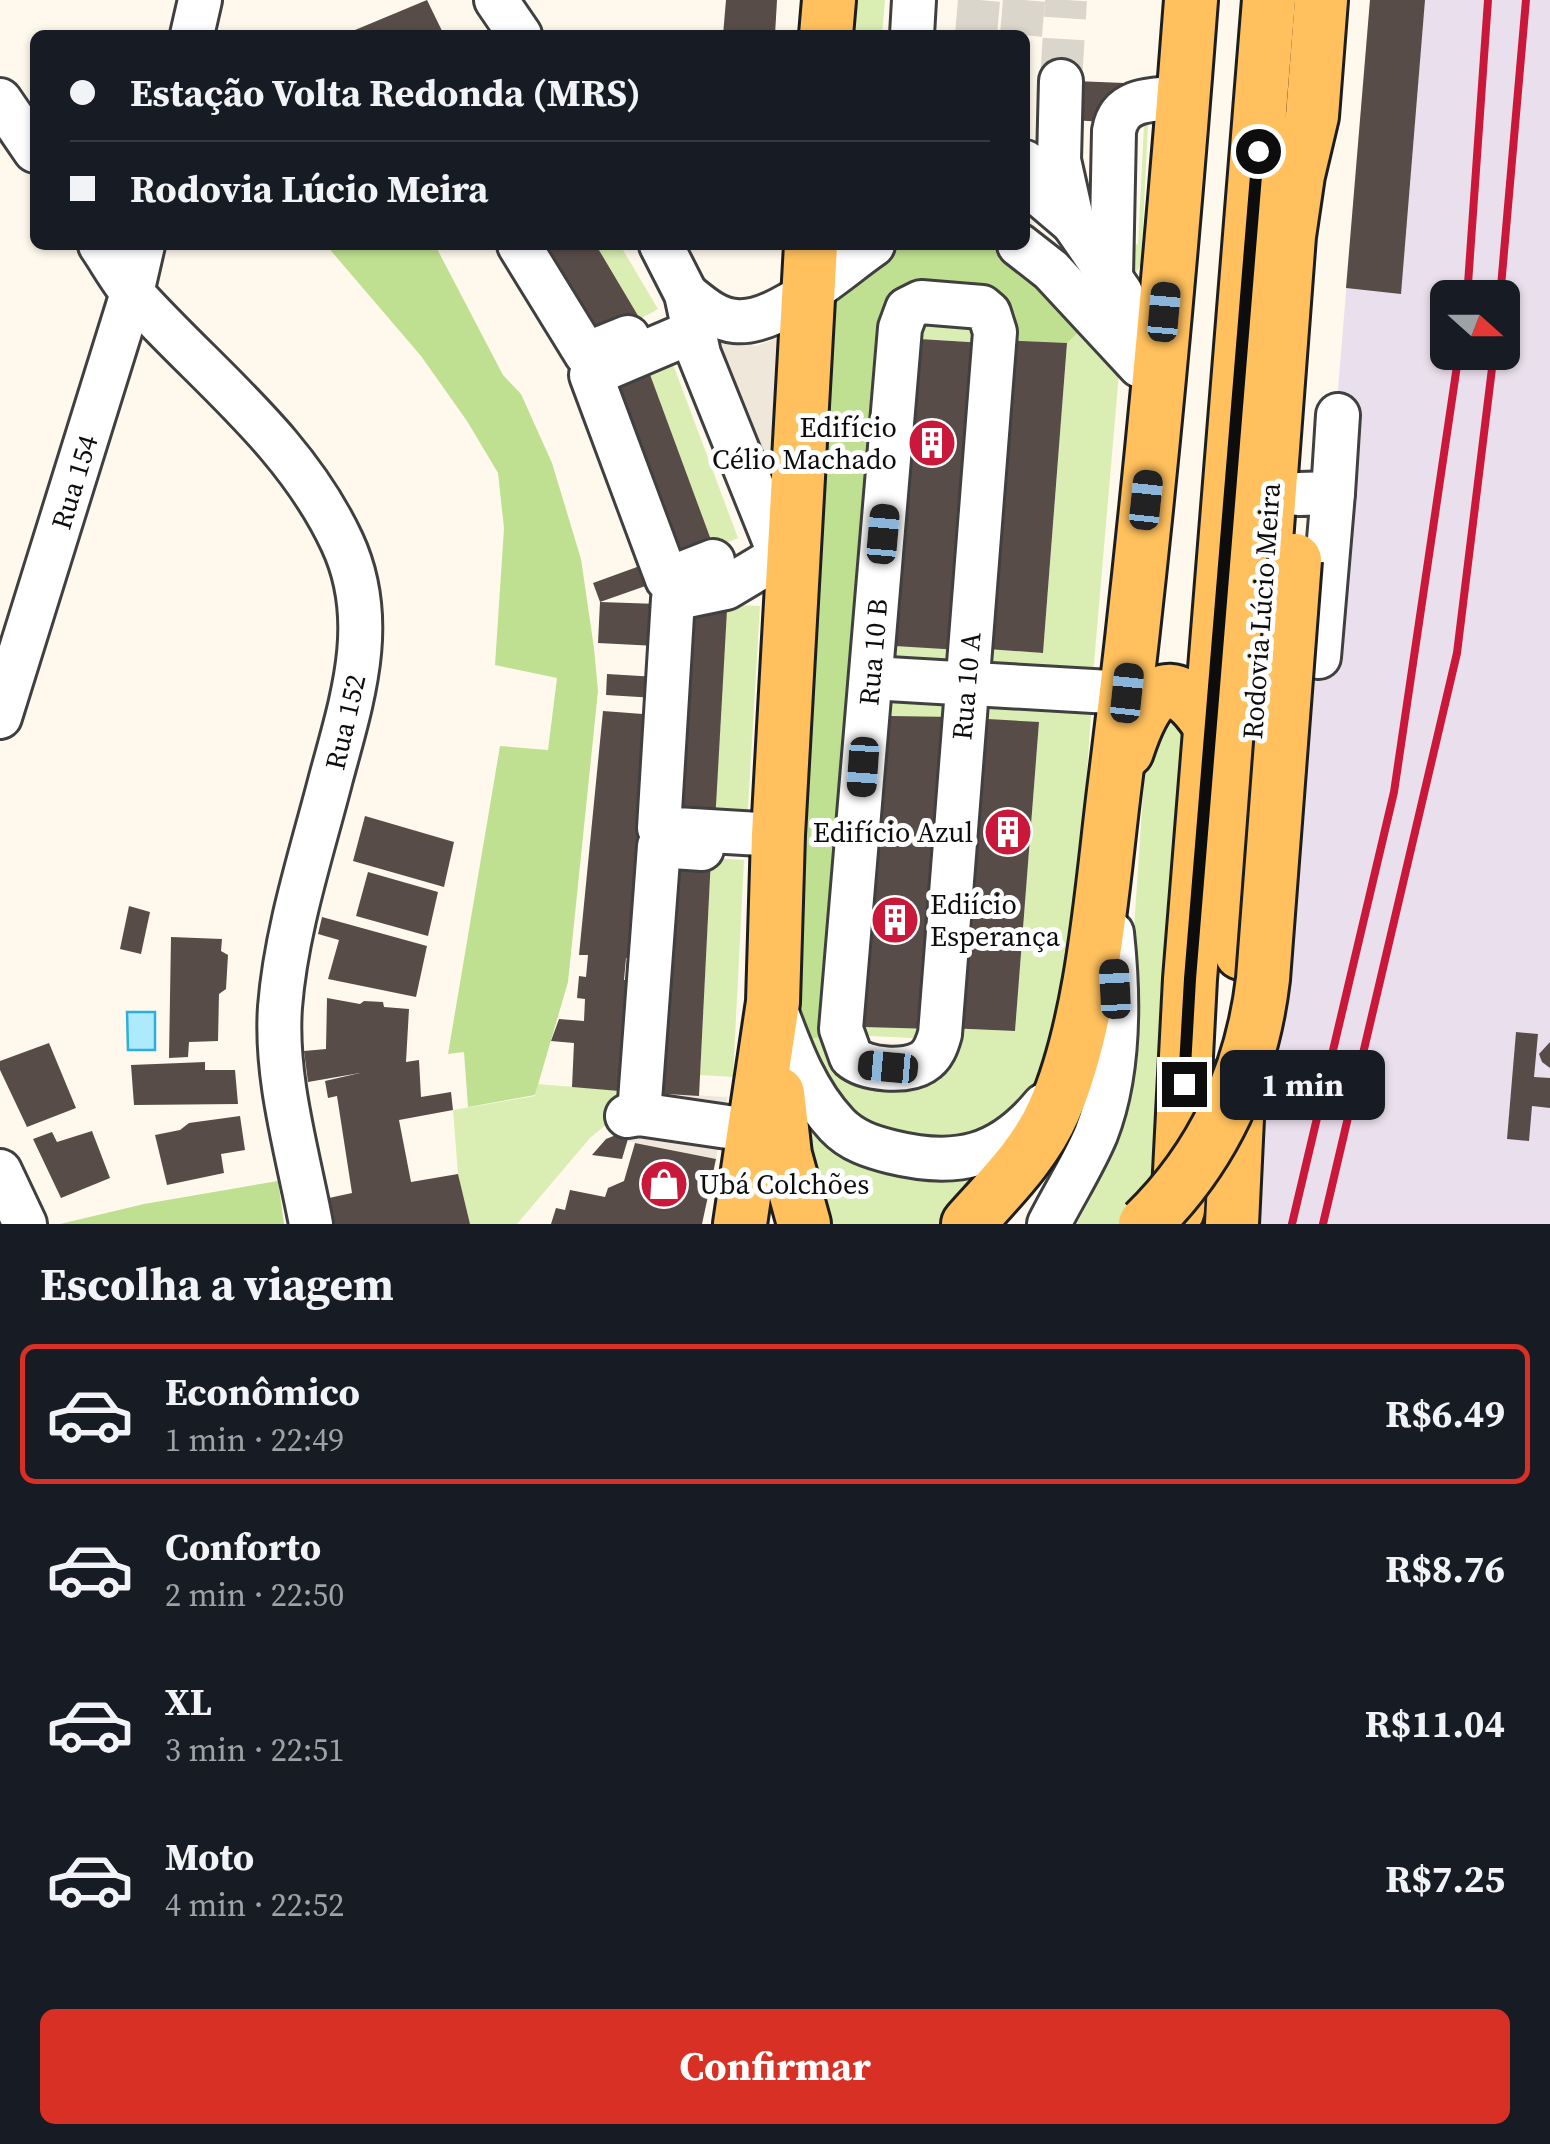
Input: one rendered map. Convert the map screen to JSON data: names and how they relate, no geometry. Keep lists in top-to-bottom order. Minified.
{"streets":{"main road":["Rodovia Lúcio Meira"],"street":["Rua 154","Rua 10 B","Rua 10 A","Rua 152"]},"crossings":[["Rua 154","Rua 152"],["Rua 10 B","Rua 10 A"]],"places":{"building":["Edifício Célio Machado","Edifício Azul","Ediício Esperança"],"shop":["Ubá Colchões"]},"north":"right","page":{"banner":["Estação Volta Redonda (MRS)","Rodovia Lúcio Meira"],"bubble":"1 min","heading":"Escolha a viagem","list":[{"name":"Econômico","note":"1 min · 22:49","value":"R$6.49"},{"name":"Conforto","note":"2 min · 22:50","value":"R$8.76"},{"name":"XL","note":"3 min · 22:51","value":"R$11.04"},{"name":"Moto","note":"4 min · 22:52","value":"R$7.25"}],"buttons":"Confirmar"}}
